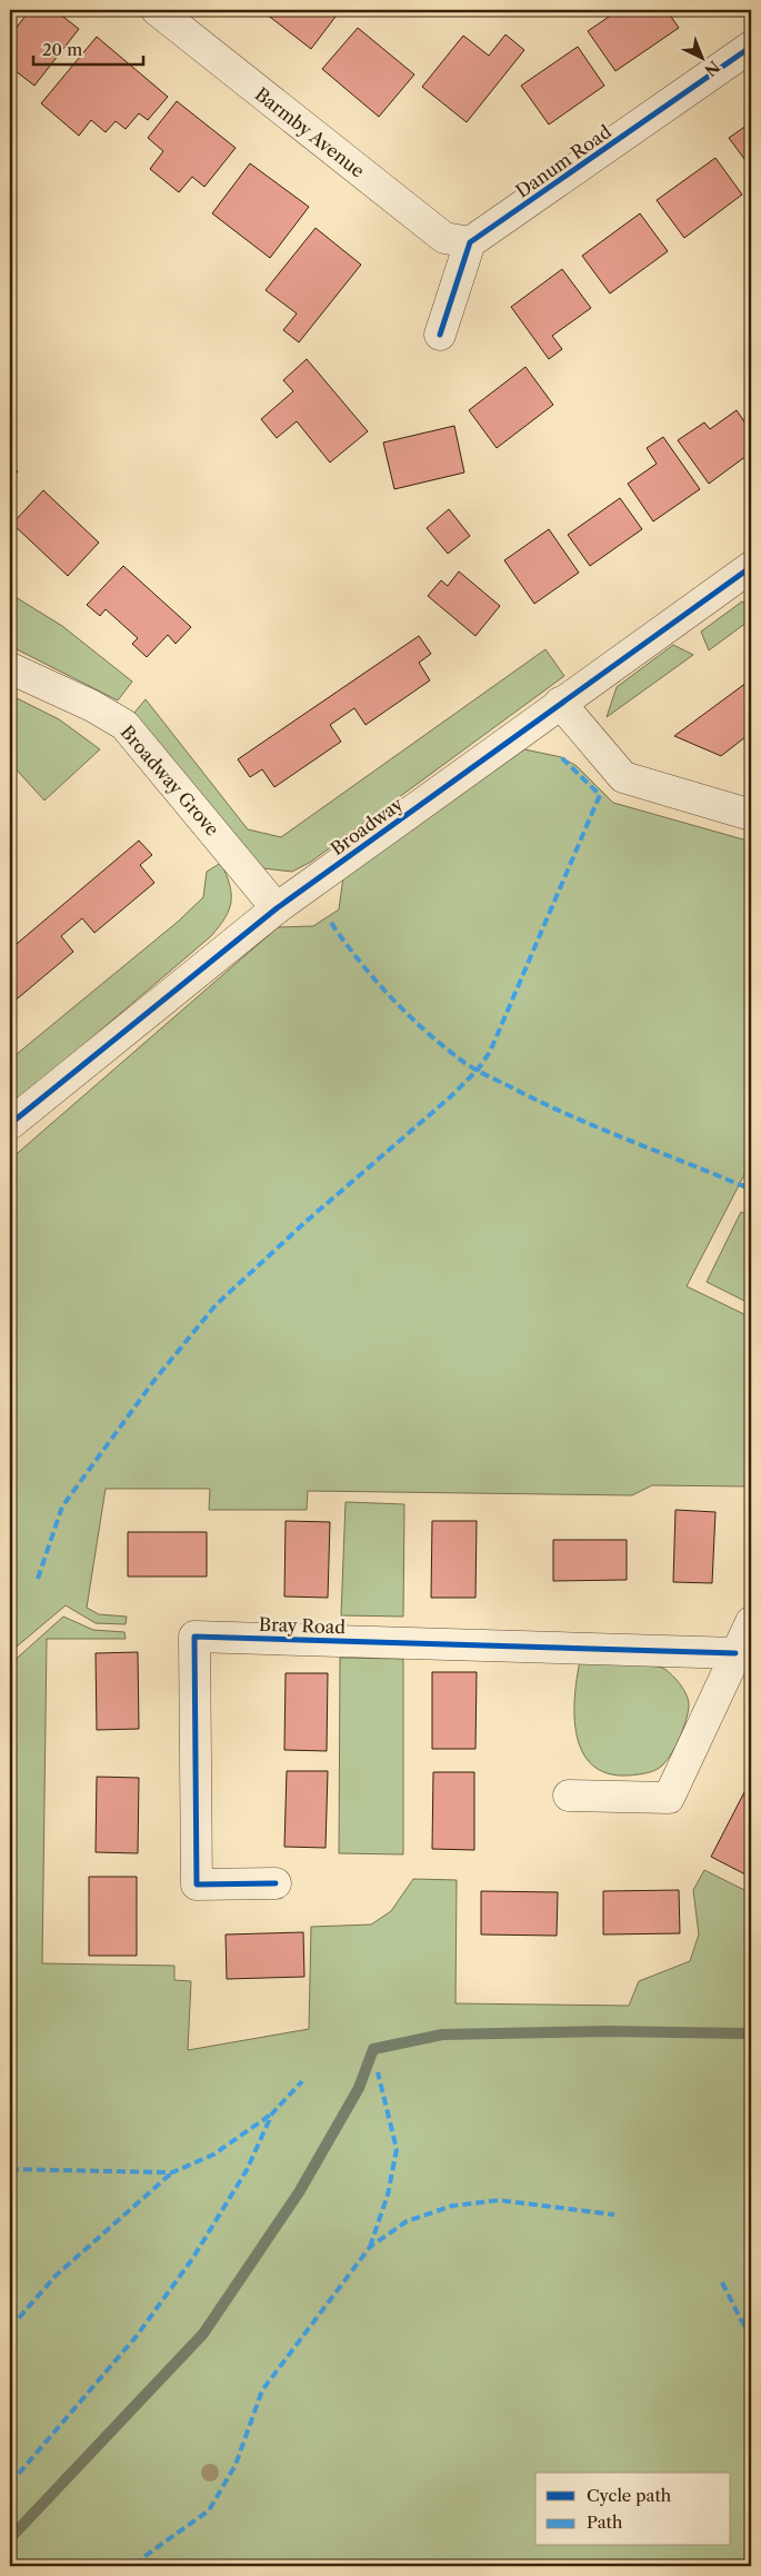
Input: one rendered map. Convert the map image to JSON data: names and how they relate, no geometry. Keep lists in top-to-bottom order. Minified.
{"streets":{"street":["Barmby Avenue","Danum Road","Broadway Grove","Broadway","Bray Road"]},"crossings":[["Barmby Avenue","Danum Road"],["Broadway Grove","Broadway"]],"legend":["Cycle path","Path"],"scale_bar":"20 m","north":"bottom right"}
